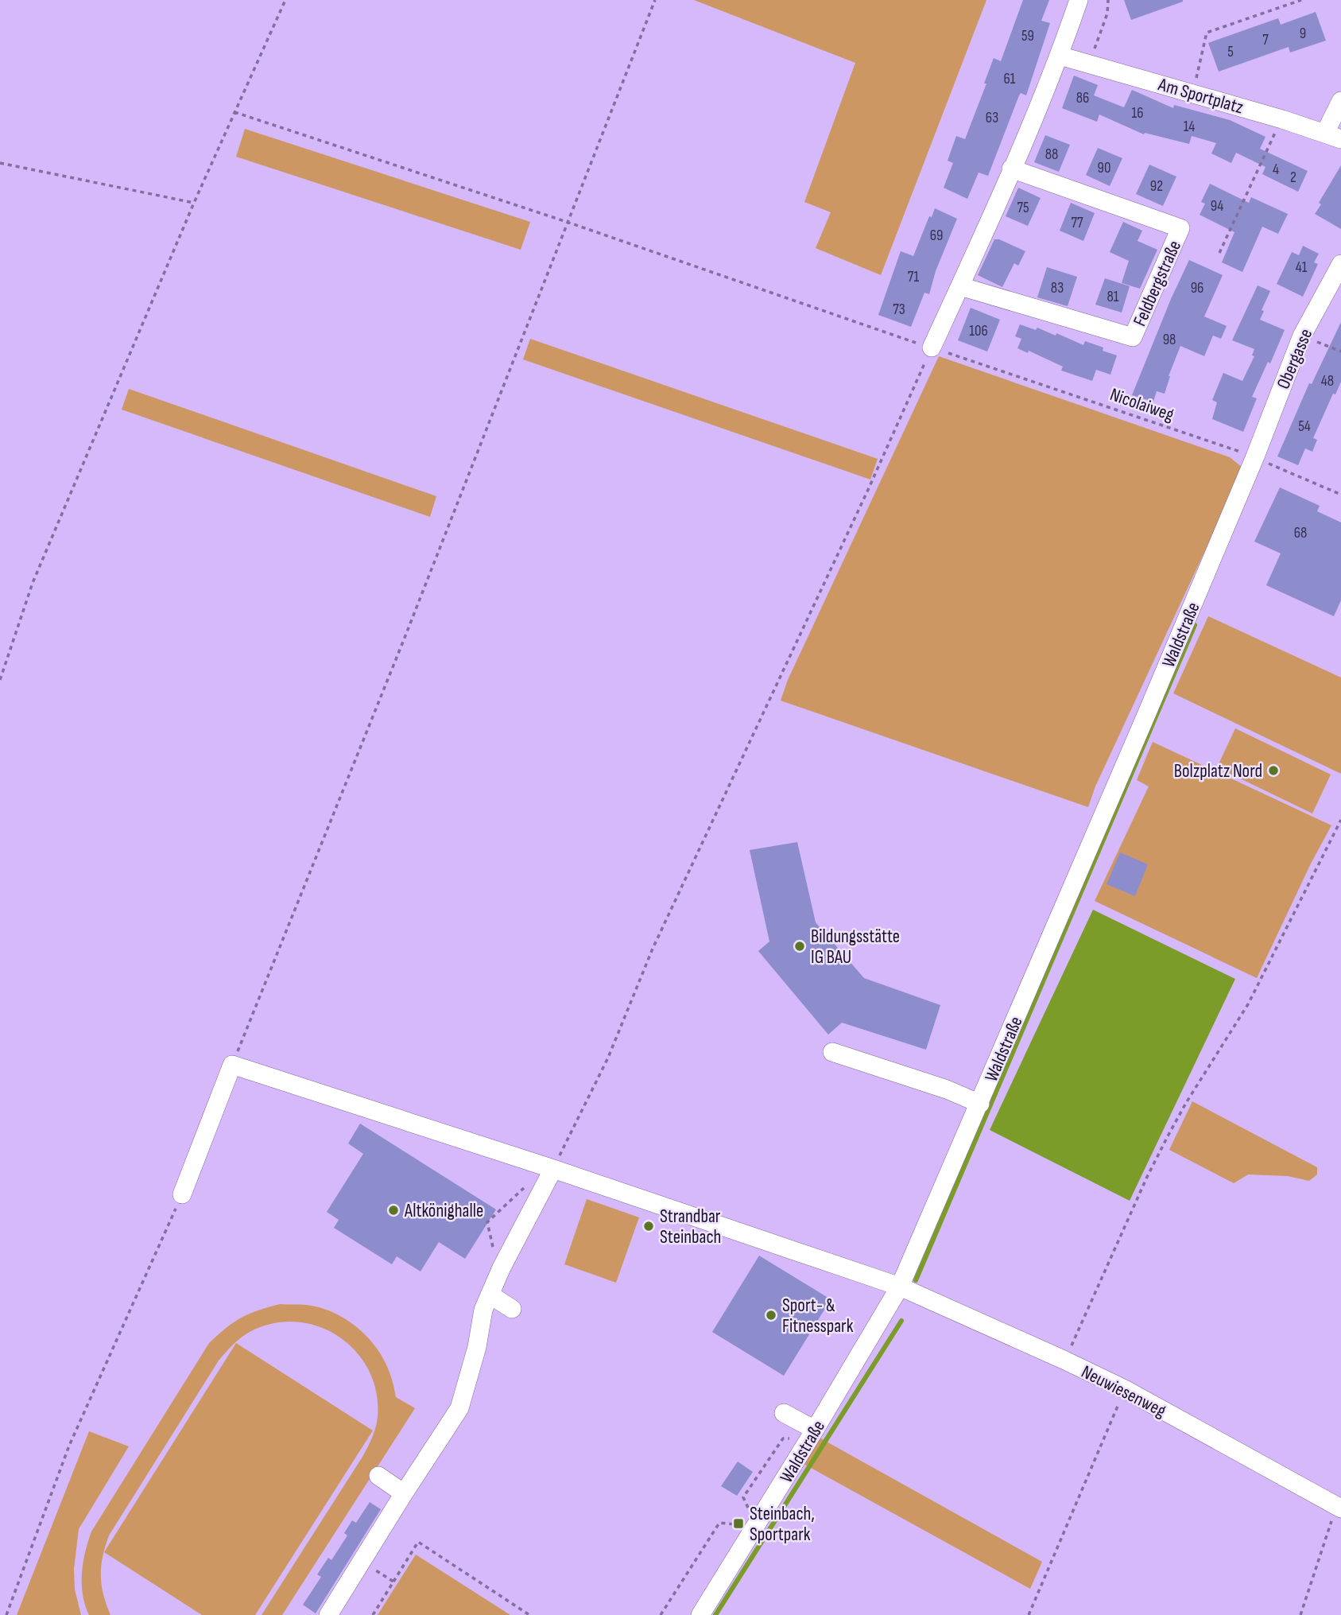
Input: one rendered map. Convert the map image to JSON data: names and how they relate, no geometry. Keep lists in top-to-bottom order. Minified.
{"streets":{"street":["Am Sportplatz","Feldbergstraße","Obergasse","Waldstraße","Neuwiesenweg"],"path":["Nicolaiweg"]},"crossings":[["Obergasse","Nicolaiweg"],["Obergasse","Waldstraße"],["Nicolaiweg","Waldstraße"],["Waldstraße","Neuwiesenweg"]],"places":{"other":["Bolzplatz Nord","Bildungsstätte IG BAU","Altkönighalle","Strandbar Steinbach","Sport- & Fitnesspark"],"transit":["Steinbach, Sportpark"]},"house_numbers":["9","59","7","5","61","86","16","63","14","88","90","4","2","92","94","75","77","69","41","71","83","96","81","73","106","98","48","54","68"]}
